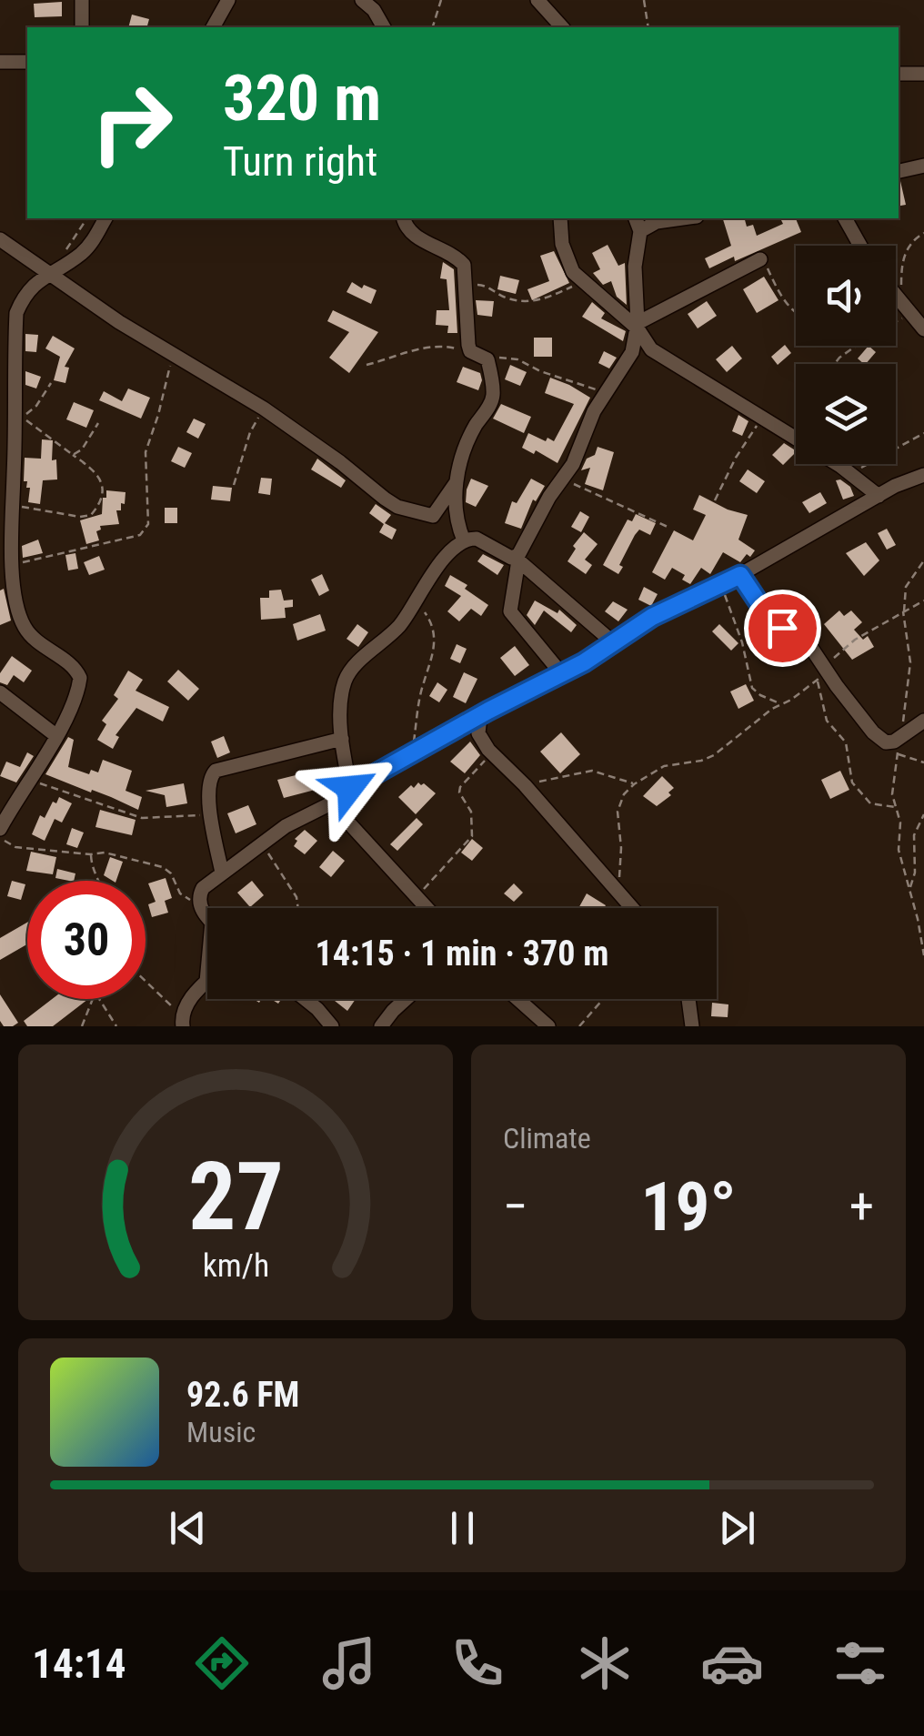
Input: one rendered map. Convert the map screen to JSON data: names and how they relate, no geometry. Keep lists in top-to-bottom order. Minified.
{"page":{"turn":["320 m","Turn right"],"limit":"30","trip":"14:15 · 1 min · 370 m","tile":"Climate","heat":["−","19°","+"],"song":["92.6 FM","Music"],"tabs":"14:14","gauge":["27","km/h"]}}
